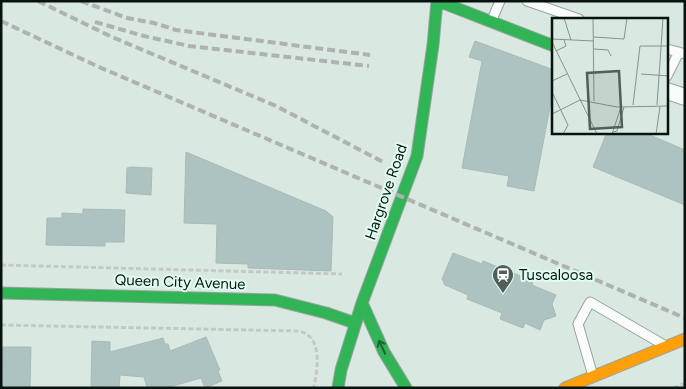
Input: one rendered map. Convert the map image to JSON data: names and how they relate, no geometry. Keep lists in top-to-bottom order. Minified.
{"streets":{"main road":["Hargrove Road","Queen City Avenue"]},"crossings":[["Hargrove Road","Queen City Avenue"]],"places":{"station":["Tuscaloosa"]}}
